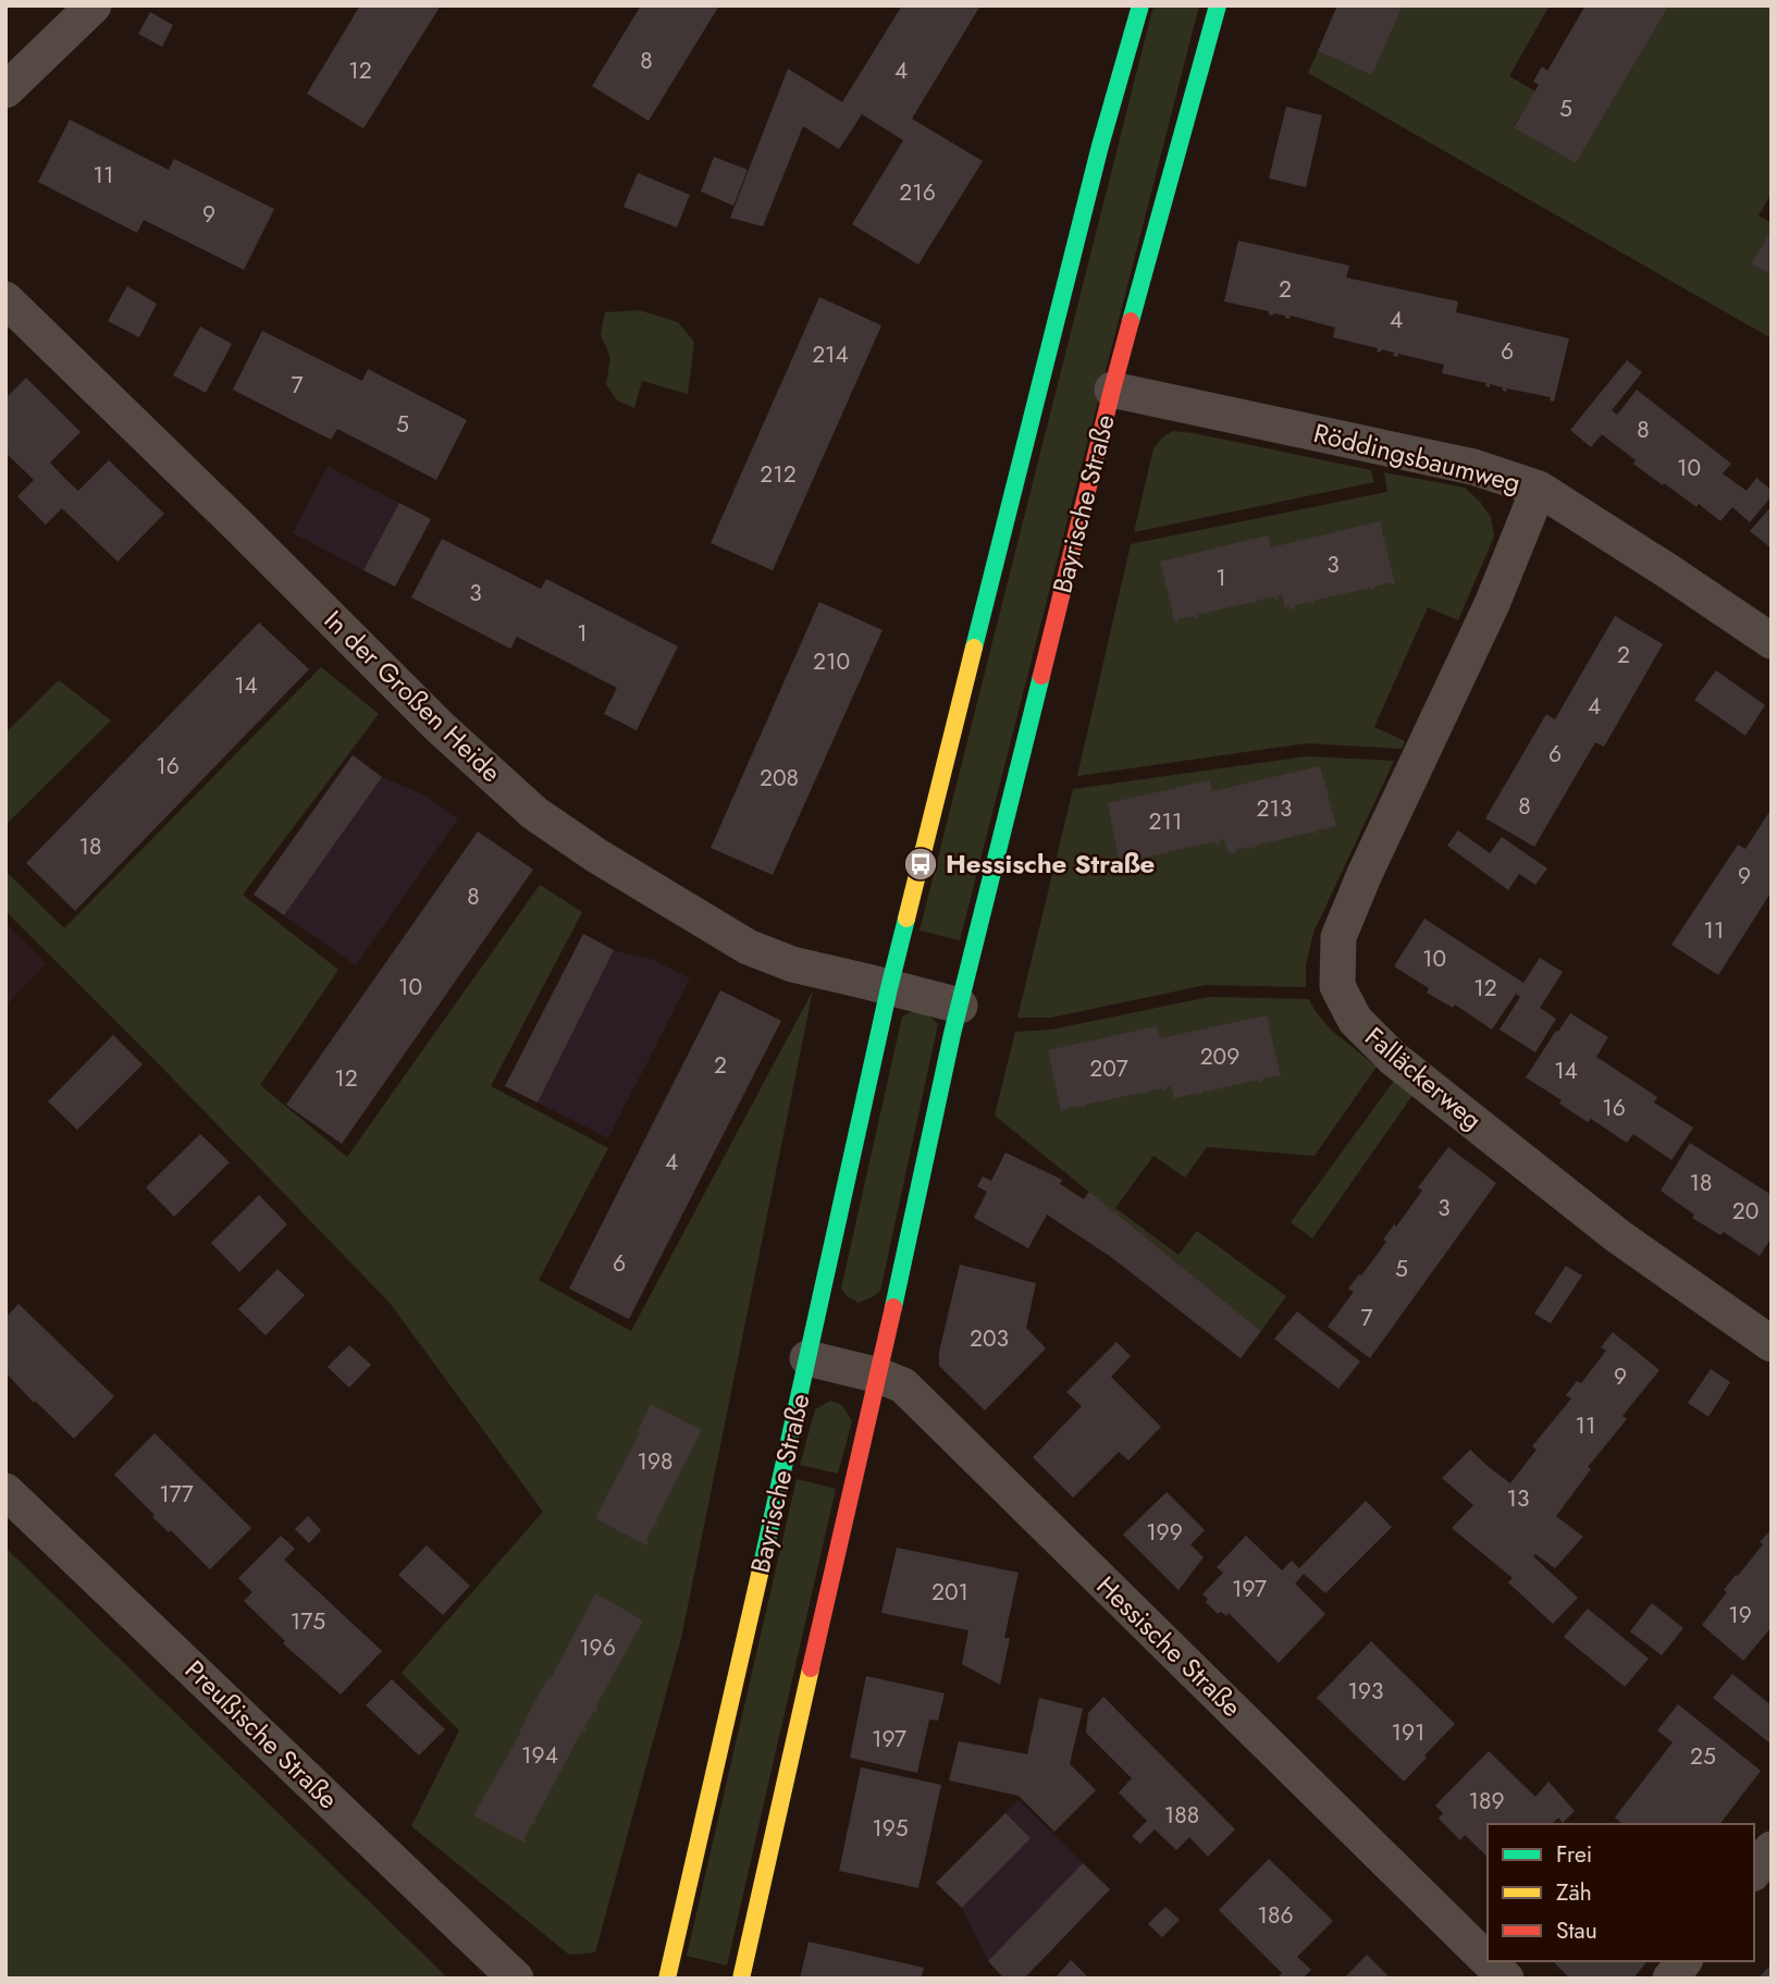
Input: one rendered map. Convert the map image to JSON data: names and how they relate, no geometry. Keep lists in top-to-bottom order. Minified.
{"streets":{"street":["Röddingsbaumweg","Bayrische Straße","In der Großen Heide","Falläckerweg","Hessische Straße","Preußische Straße"]},"crossings":[["Röddingsbaumweg","Bayrische Straße"],["Röddingsbaumweg","Falläckerweg"],["Bayrische Straße","In der Großen Heide"],["Bayrische Straße","Hessische Straße"]],"places":{"bus stop":["Hessische Straße"]},"house_numbers":["8","12","4","5","11","216","9","2","4","6","214","7","5","8","10","212","3","1","3","1","2","210","14","4","6","16","208","8","213","211","18","9","8","11","10","10","12","209","2","207","14","12","16","4","18","3","20","6","5","7","203","9","11","198","177","13","199","197","201","19","175","196","193","191","197","194","25","189","188","195","186"],"legend":["Frei","Zäh","Stau"]}
